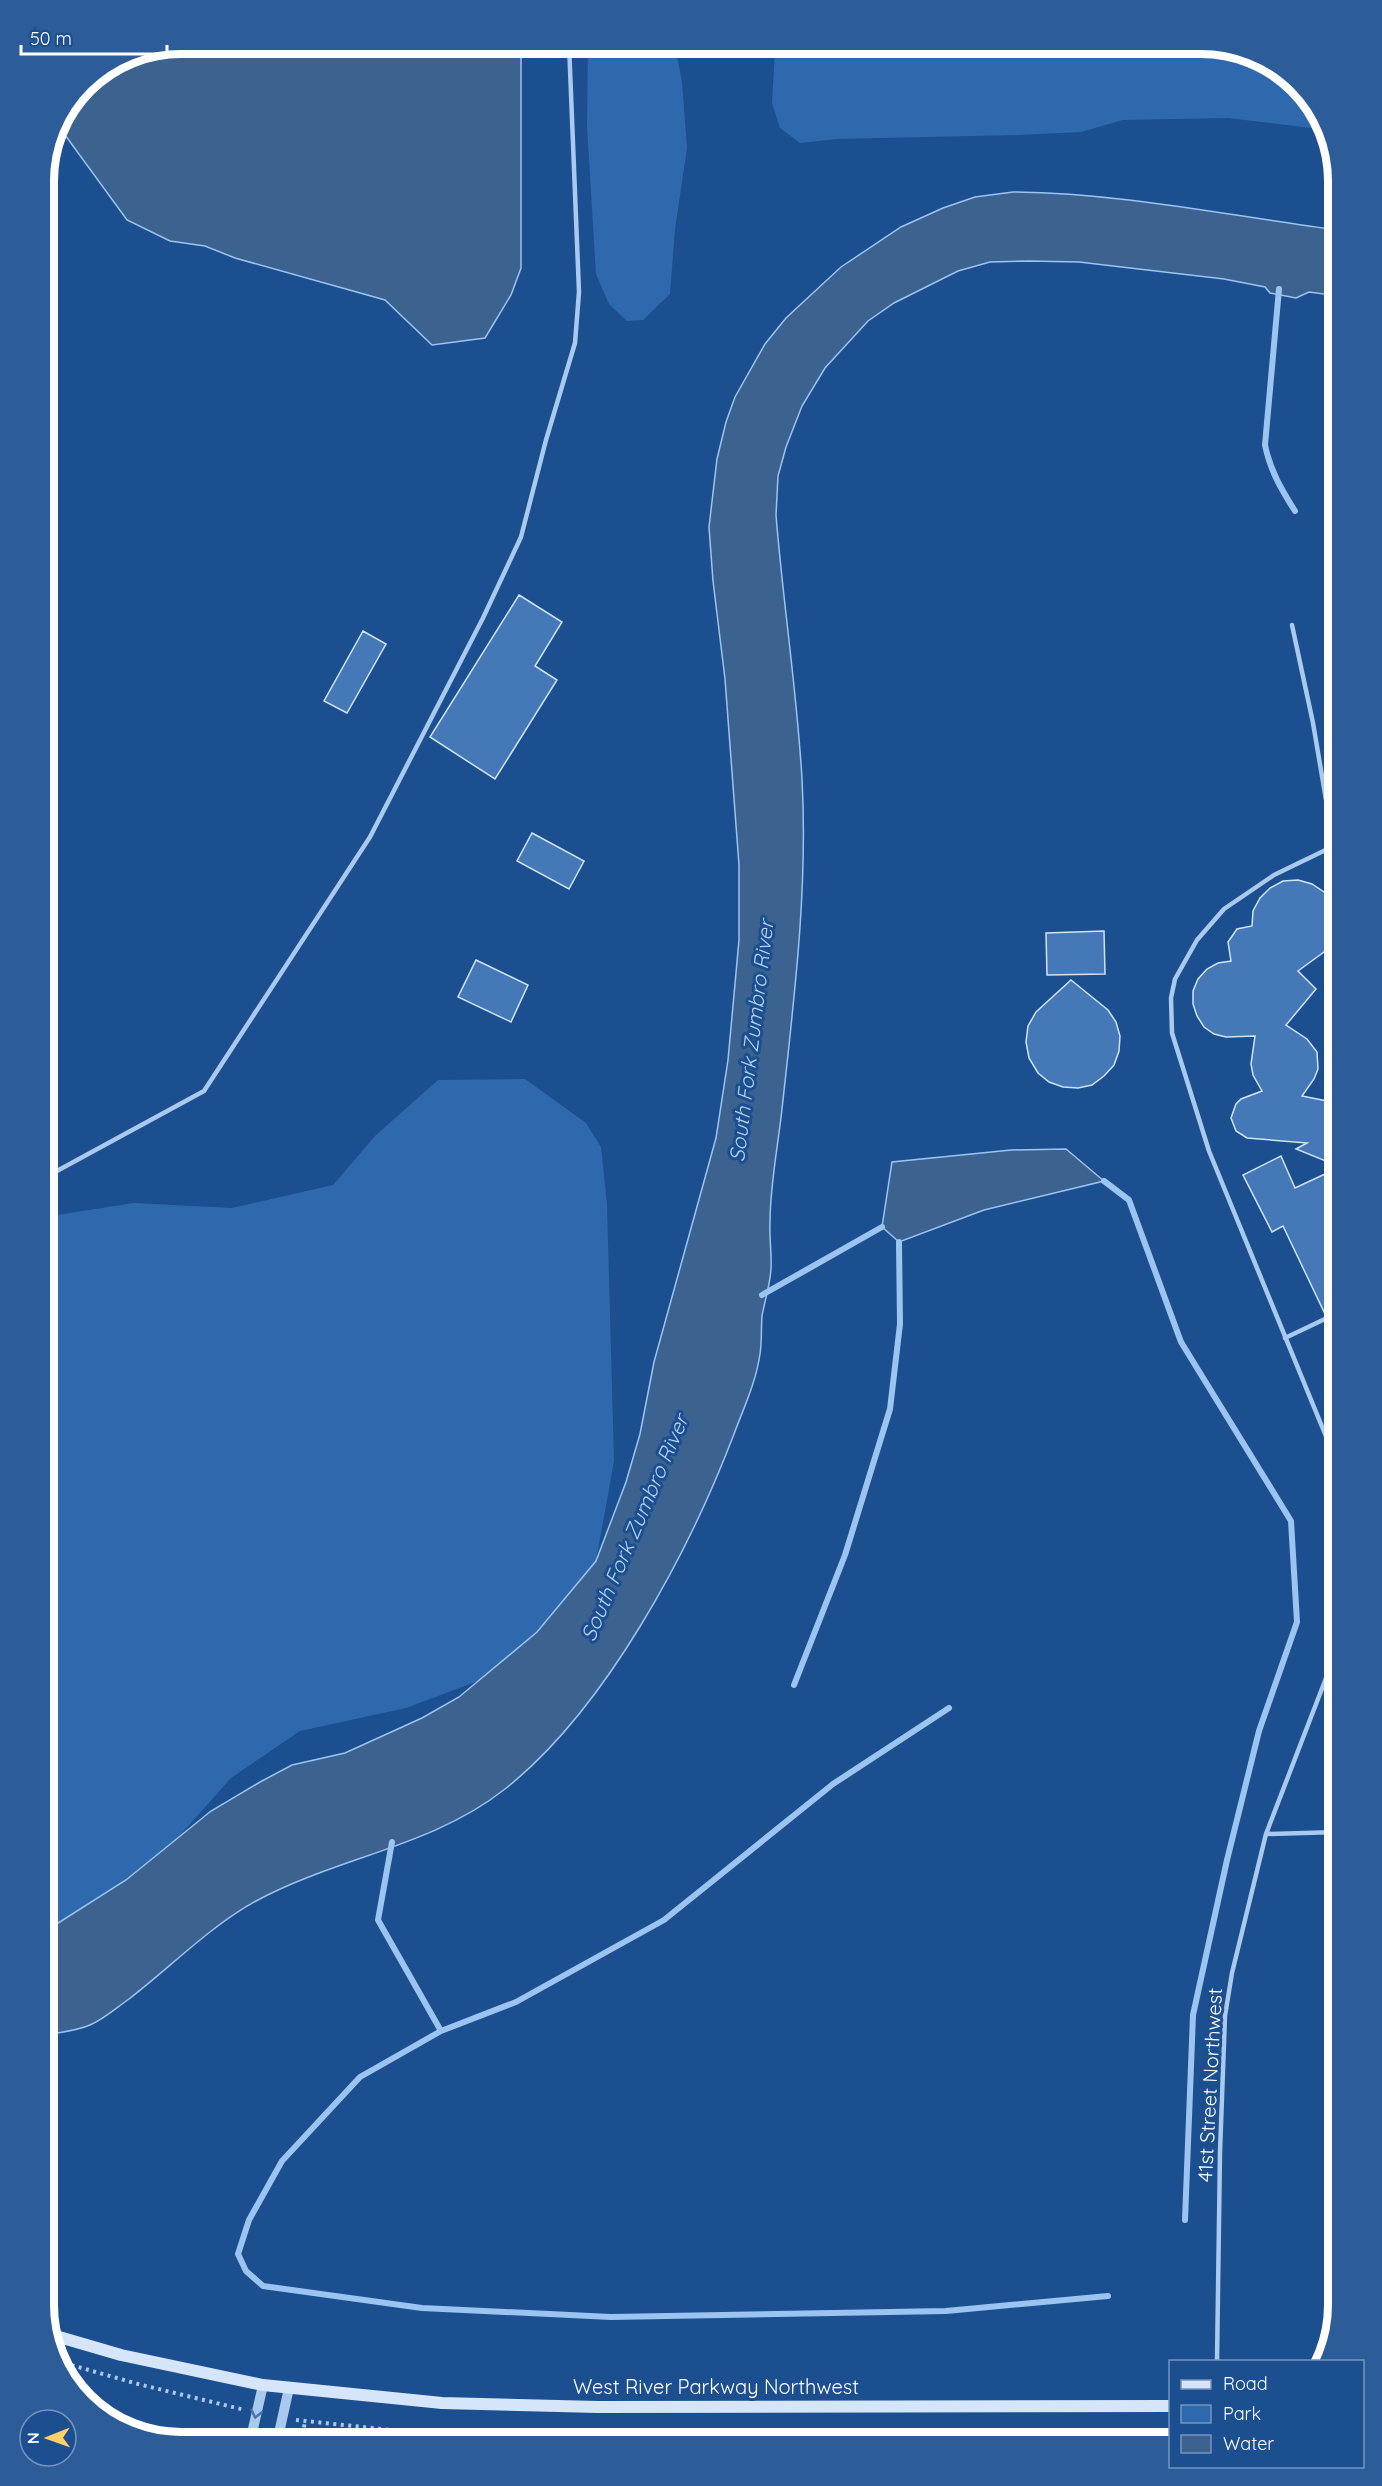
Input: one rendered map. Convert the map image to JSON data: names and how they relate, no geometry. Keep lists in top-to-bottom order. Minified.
{"streets":{"main road":["West River Parkway Northwest"],"lane":["41st Street Northwest"]},"water":["South Fork Zumbro River"],"legend":["Road","Park","Water"],"scale_bar":"50 m","north":"left"}
